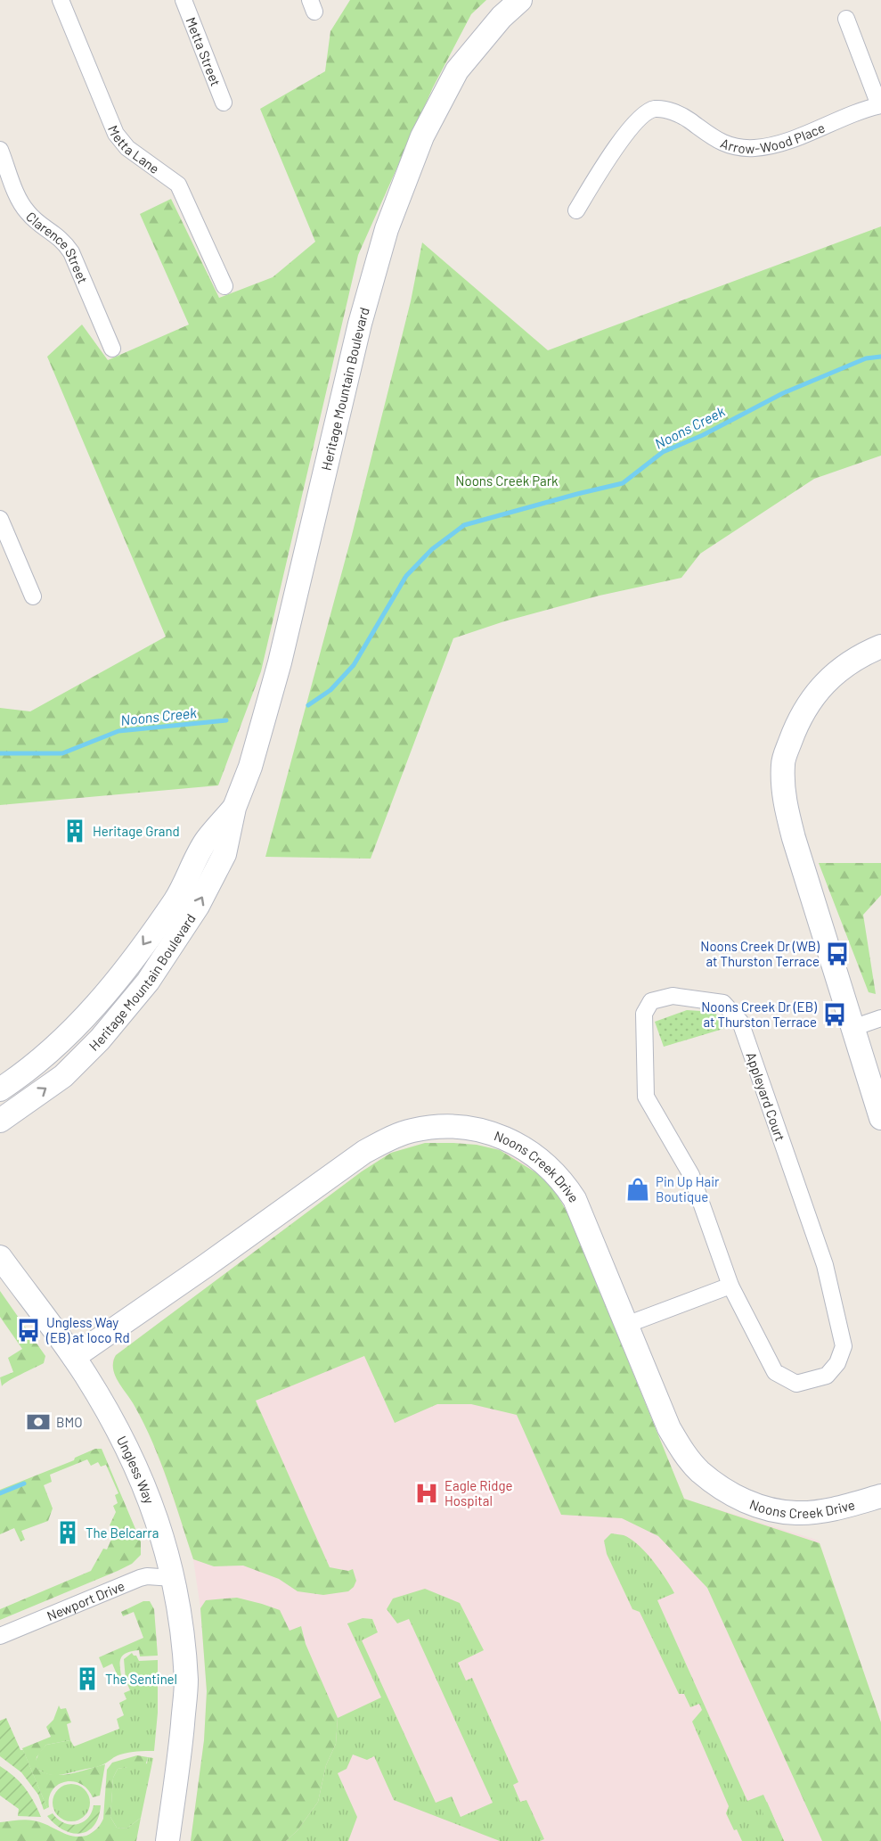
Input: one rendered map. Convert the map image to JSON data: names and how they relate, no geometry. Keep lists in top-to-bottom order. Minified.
{"streets":{"street":["Metta Street","Arrow-Wood Place","Metta Lane","Clarence Street","Heritage Mountain Boulevard","Appleyard Court","Noons Creek Drive","Ungless Way","Newport Drive"]},"crossings":[["Noons Creek Drive","Ungless Way"],["Ungless Way","Newport Drive"]],"water":["Noons Creek"],"parks":["Noons Creek Park"],"places":{"building":["Heritage Grand","The Belcarra","The Sentinel"],"bus stop":["Noons Creek Dr (WB) at Thurston Terrace","Noons Creek Dr (EB) at Thurston Terrace","Ungless Way (EB) at Ioco Rd"],"shop":["Pin Up Hair Boutique"],"bank":["BMO"],"hospital":["Eagle Ridge Hospital"]}}
